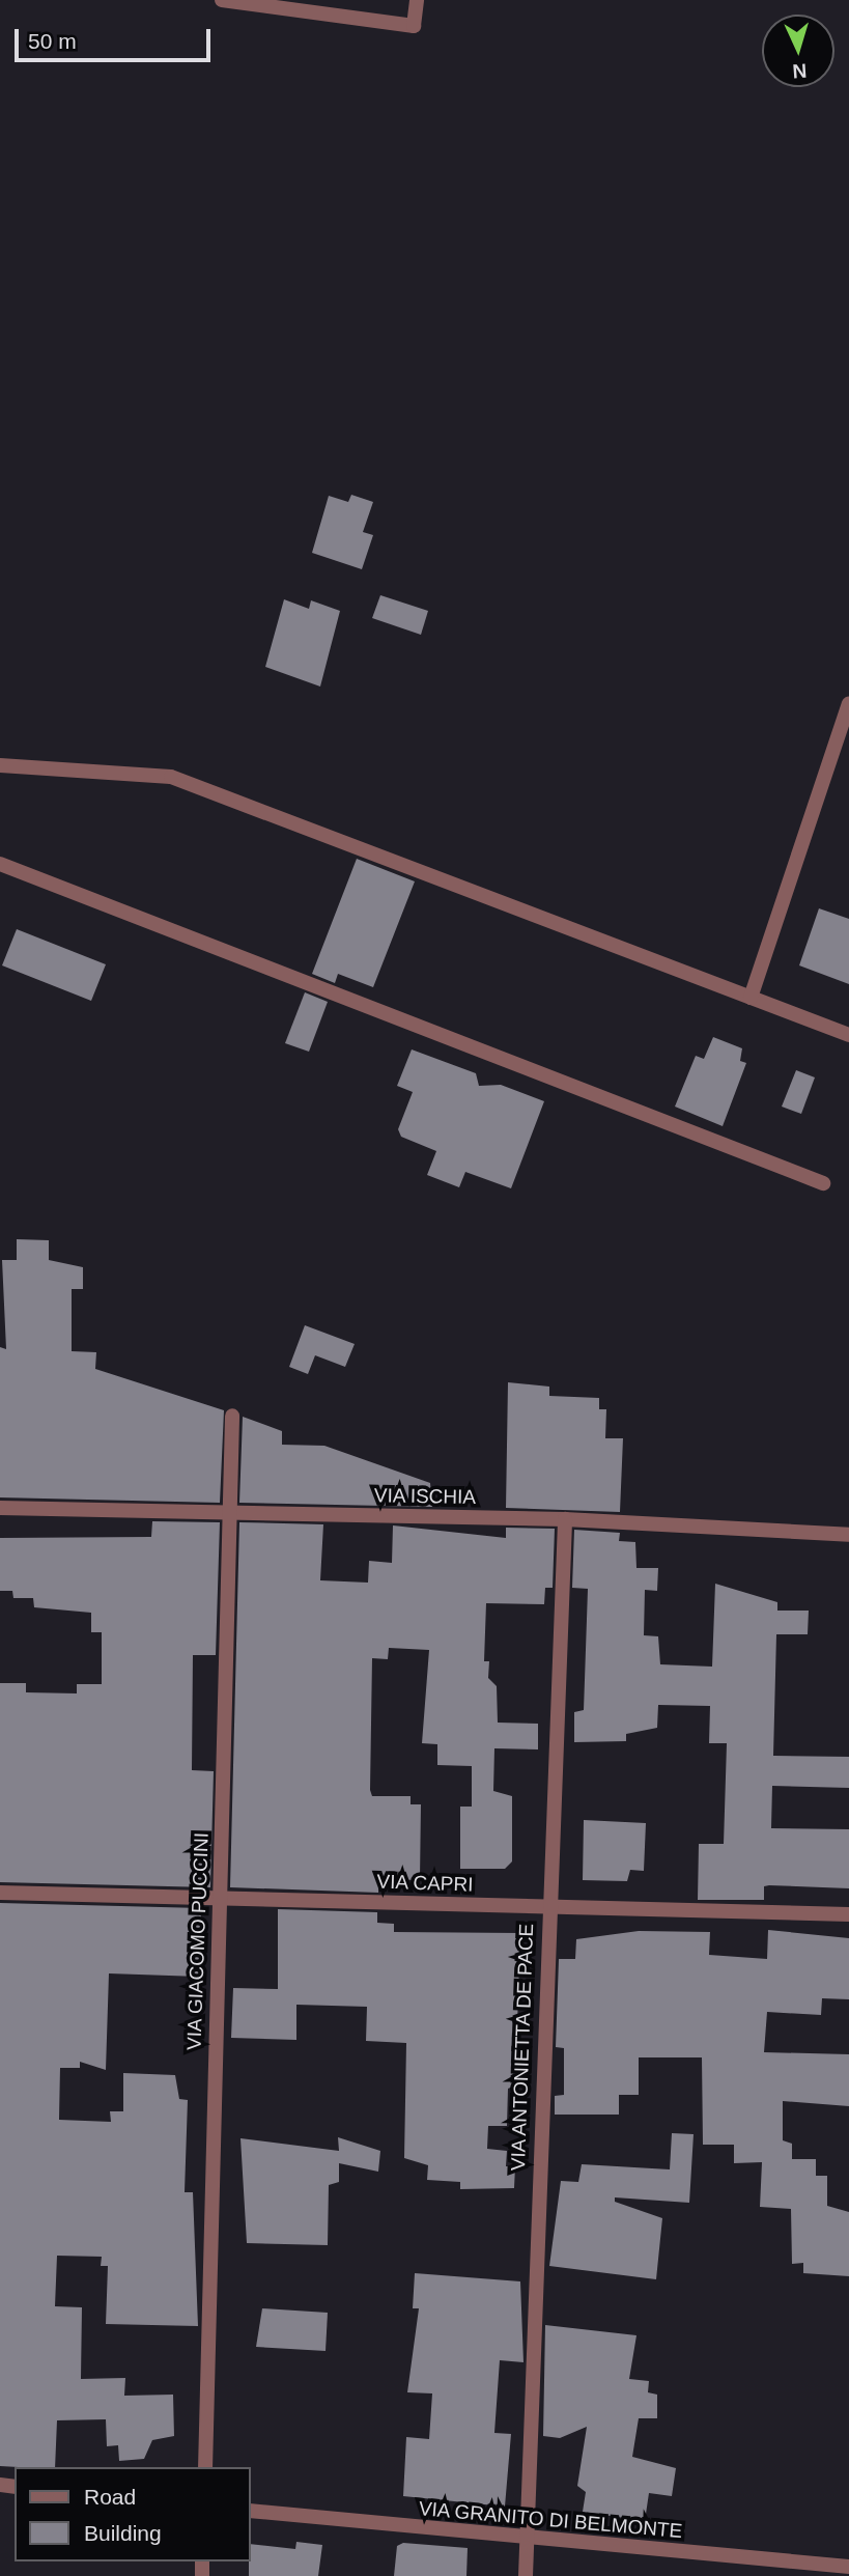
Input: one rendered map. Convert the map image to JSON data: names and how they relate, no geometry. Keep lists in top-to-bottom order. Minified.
{"streets":{"street":["VIA ISCHIA","VIA CAPRI","VIA GIACOMO PUCCINI","VIA ANTONIETTA DE PACE","VIA GRANITO DI BELMONTE"]},"crossings":[["VIA ISCHIA","VIA GIACOMO PUCCINI"],["VIA ISCHIA","VIA ANTONIETTA DE PACE"],["VIA CAPRI","VIA GIACOMO PUCCINI"],["VIA CAPRI","VIA ANTONIETTA DE PACE"],["VIA ANTONIETTA DE PACE","VIA GRANITO DI BELMONTE"]],"legend":["Road","Building"],"scale_bar":"50 m","north":"bottom"}
